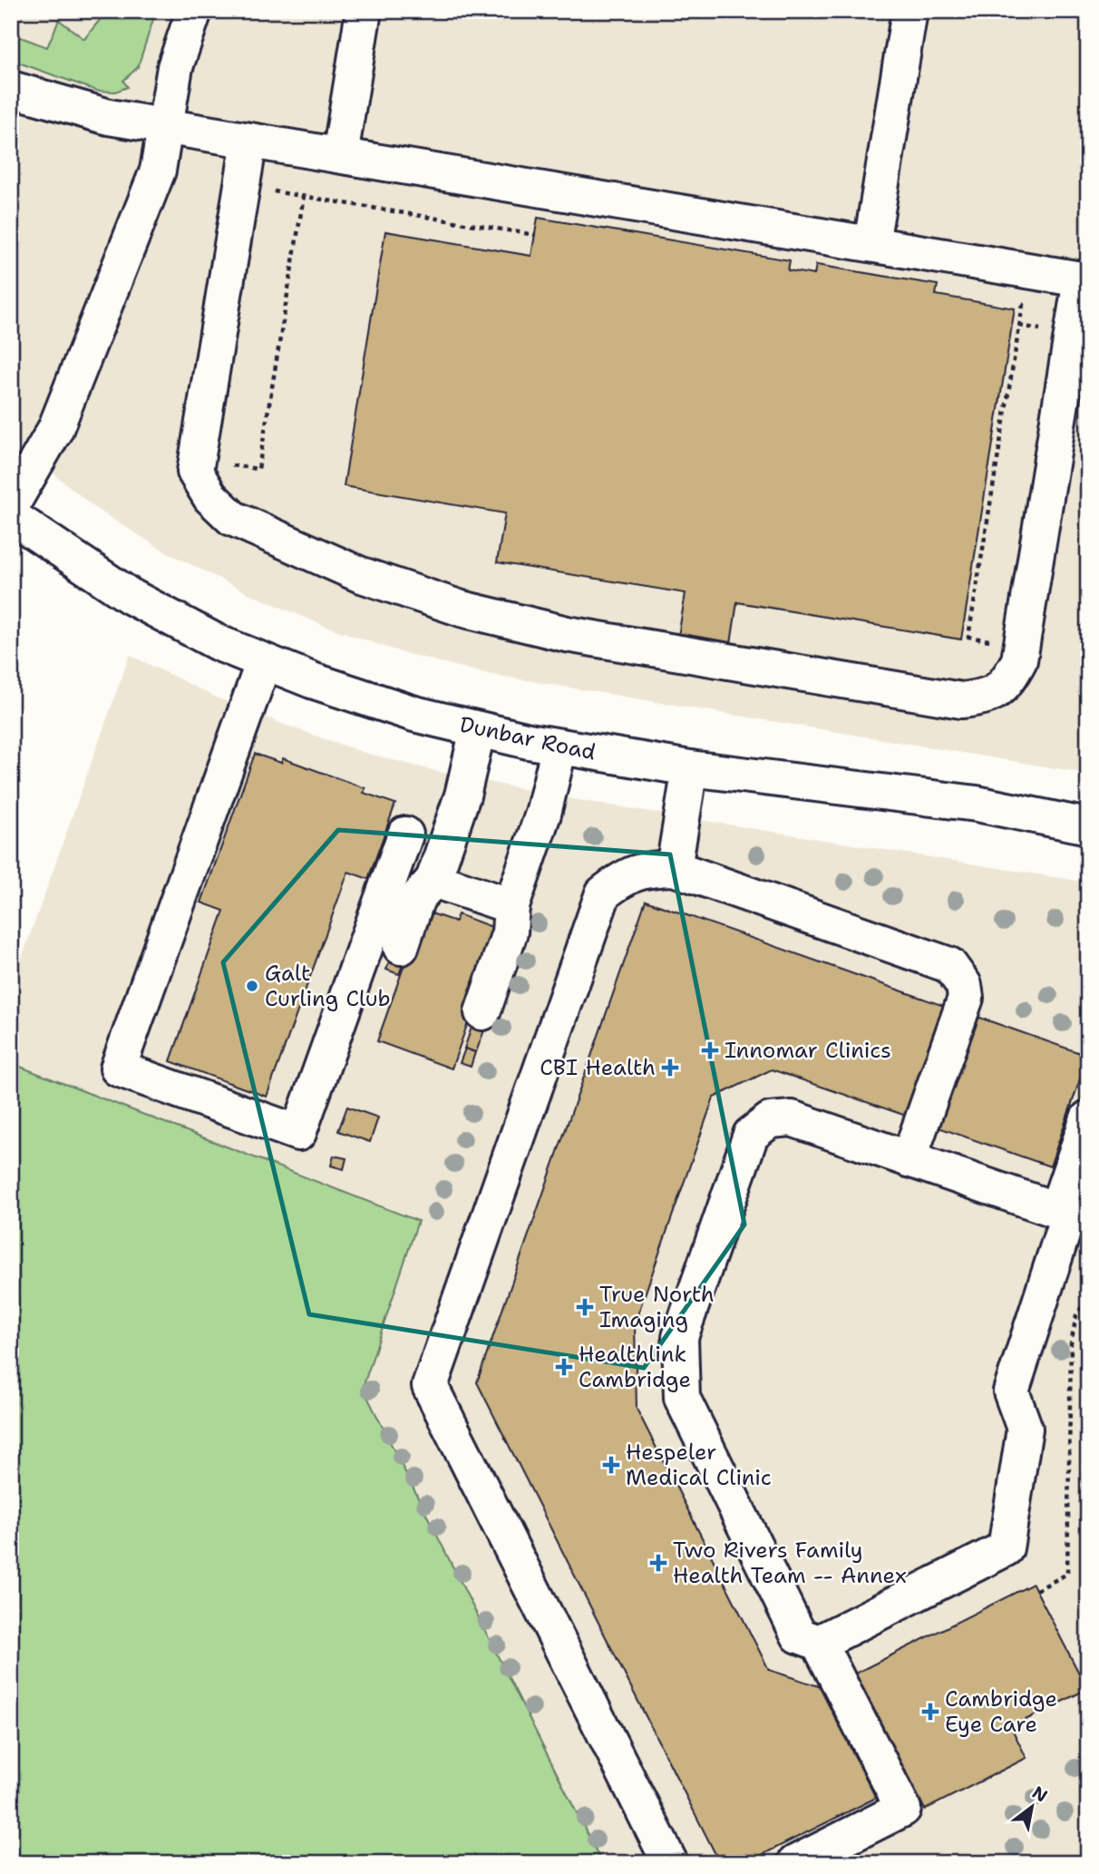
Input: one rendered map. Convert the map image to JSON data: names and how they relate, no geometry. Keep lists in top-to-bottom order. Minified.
{"streets":{"street":["Dunbar Road"]},"places":{"other":["Galt Curling Club"],"health":["Innomar Clinics","CBI Health","True North Imaging","Healthlink Cambridge","Hespeler Medical Clinic","Two Rivers Family Health Team -- Annex","Cambridge Eye Care"]},"north":"top right"}
